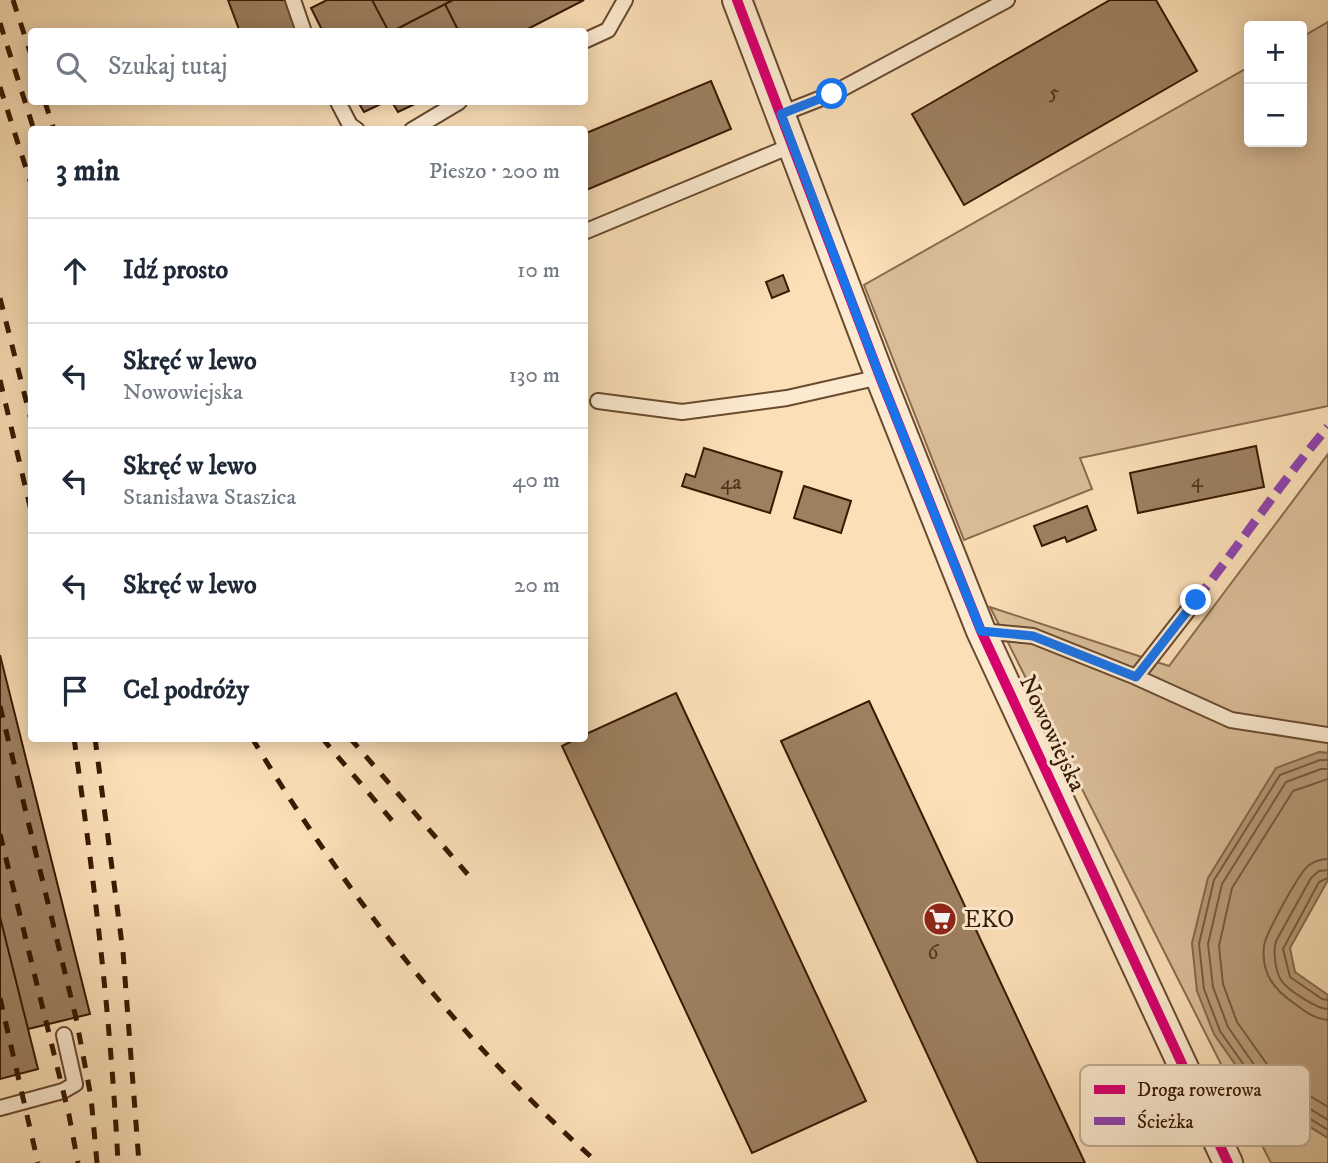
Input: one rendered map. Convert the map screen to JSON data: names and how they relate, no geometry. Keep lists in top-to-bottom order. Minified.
{"streets":{"street":["Nowowiejska"]},"places":{"supermarket":["EKO"]},"house_numbers":["5","4","4a","6"],"legend":["Droga rowerowa","Ścieżka"],"page":{"map_buttons":["+","−"],"search":"Szukaj tutaj","heading":["3 min","Pieszo · 200 m"],"list":[["Idź prosto","10 m"],["Skręć w lewo","Nowowiejska","130 m"],["Skręć w lewo","Stanisława Staszica","40 m"],["Skręć w lewo","20 m"],"Cel podróży"]}}
